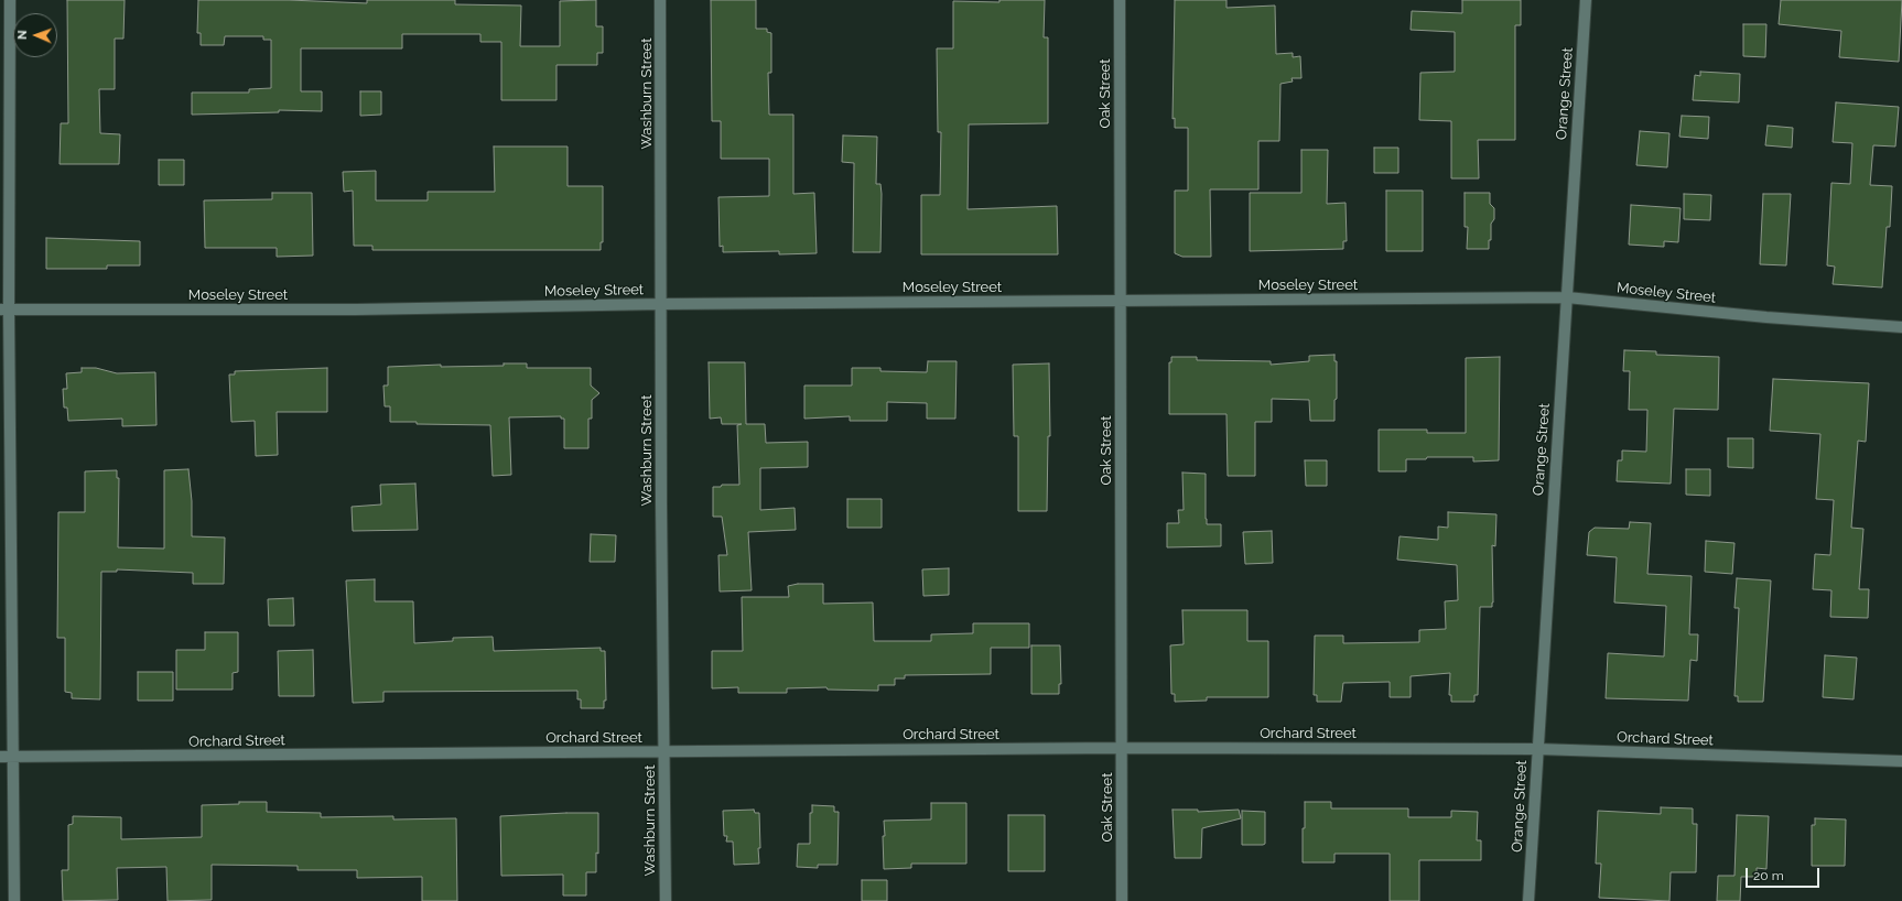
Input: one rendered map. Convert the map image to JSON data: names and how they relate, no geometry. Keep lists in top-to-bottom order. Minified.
{"streets":{"street":["Washburn Street","Oak Street","Orange Street","Moseley Street","Orchard Street"]},"crossings":[["Washburn Street","Moseley Street"],["Washburn Street","Orchard Street"],["Oak Street","Moseley Street"],["Oak Street","Orchard Street"],["Orange Street","Moseley Street"],["Orange Street","Orchard Street"]],"scale_bar":"20 m","north":"left"}
